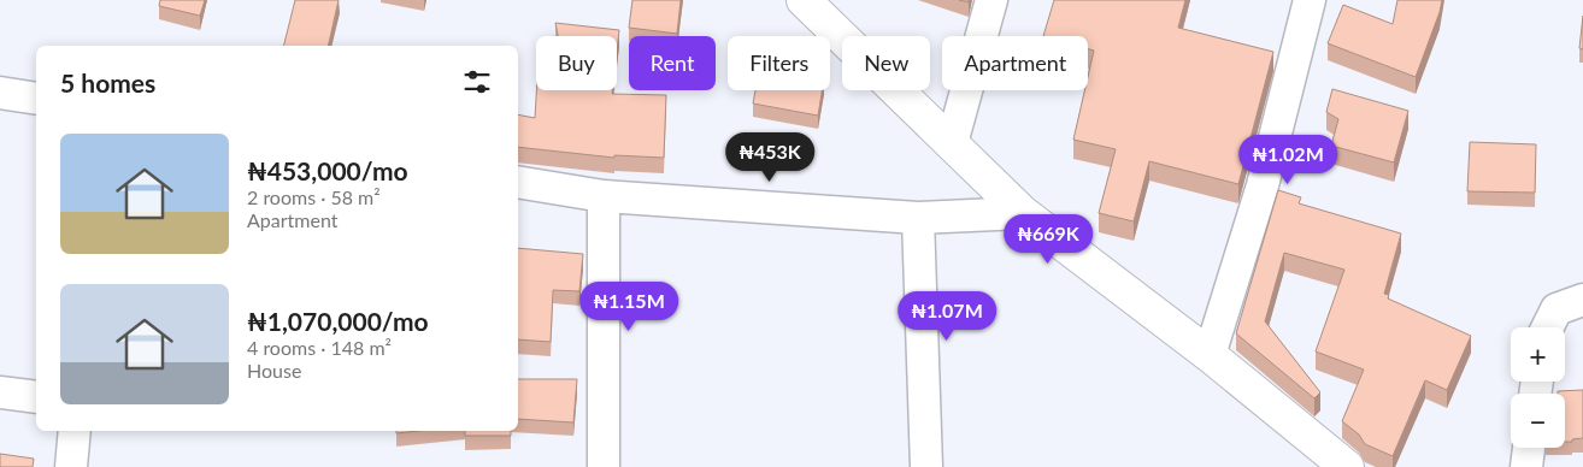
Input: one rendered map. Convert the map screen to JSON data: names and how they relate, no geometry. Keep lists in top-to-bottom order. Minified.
{"page":{"chip":["Buy","Rent","Filters","New","Apartment"],"heading":"5 homes","list":[{"name":"₦453,000/mo","note":"2 rooms · 58 m² · Apartment"},{"name":"₦1,070,000/mo","note":"4 rooms · 148 m² · House"}],"price":["₦453K","₦1.02M","₦669K","₦1.15M","₦1.07M"],"map_buttons":["+","−"]}}
